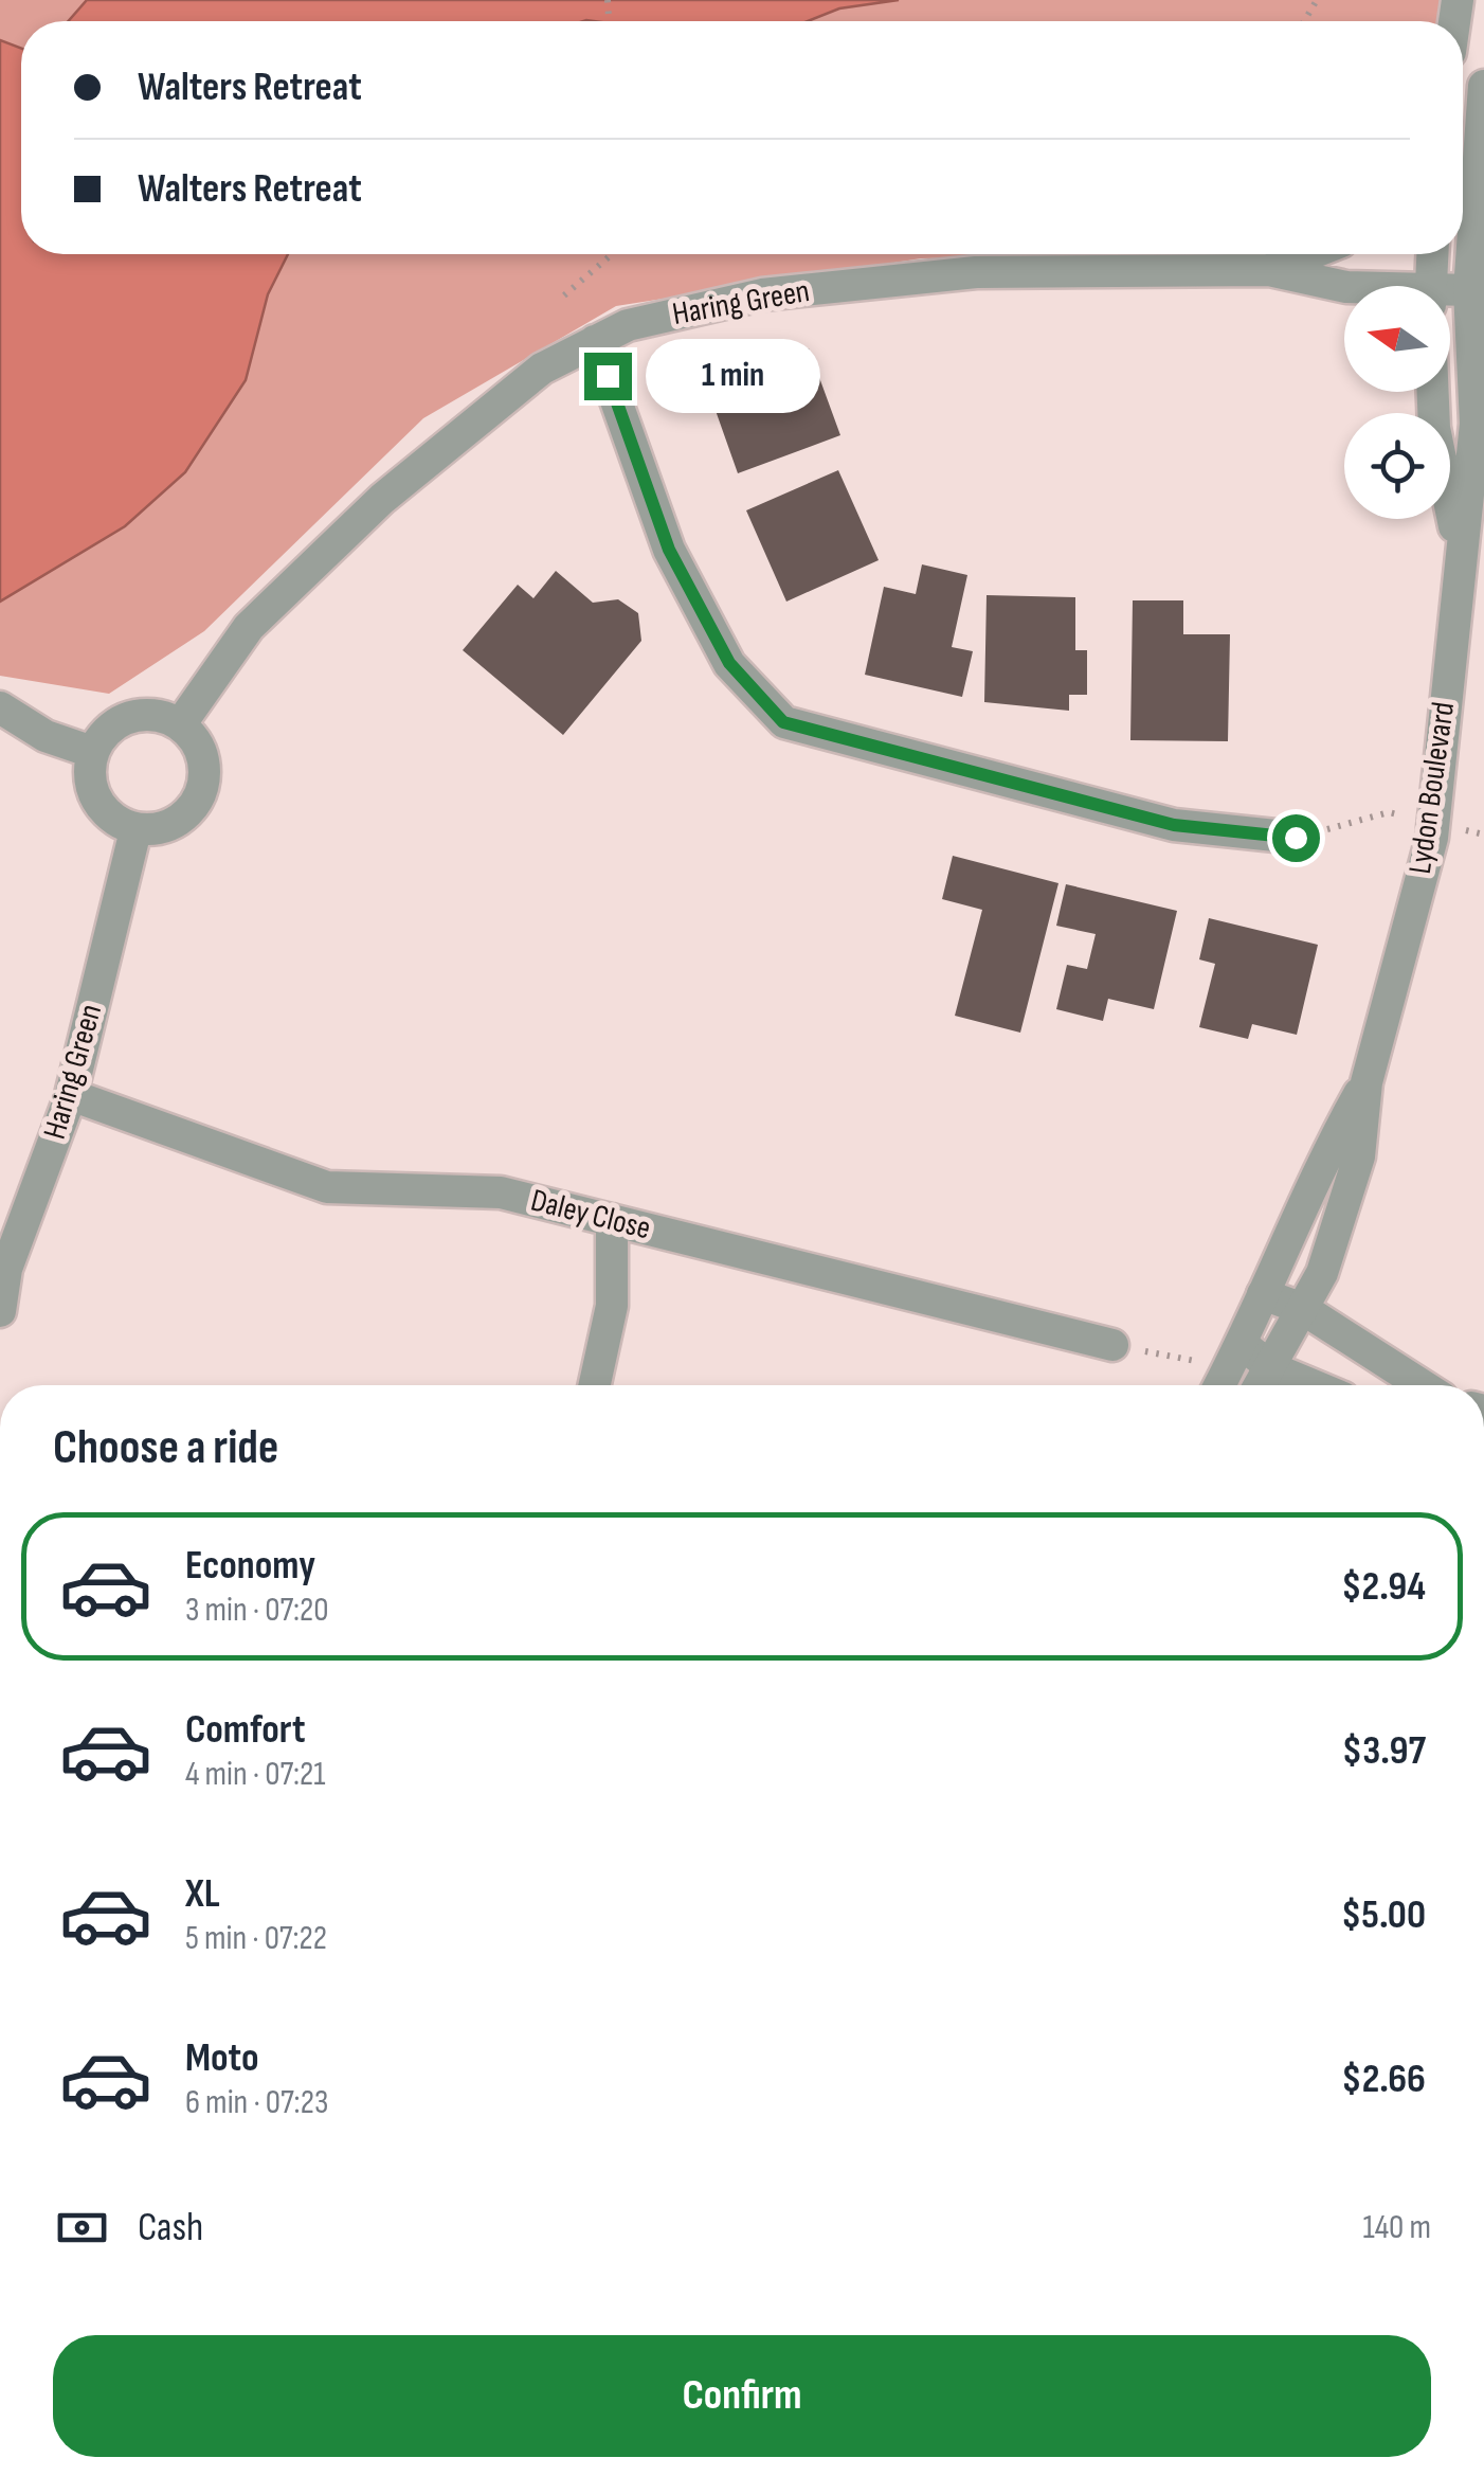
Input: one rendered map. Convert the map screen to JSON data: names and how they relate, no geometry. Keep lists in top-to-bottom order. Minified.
{"streets":{"street":["Haring Green","Lydon Boulevard","Daley Close"]},"crossings":[["Haring Green","Lydon Boulevard"],["Haring Green","Daley Close"]],"north":"left","page":{"banner":["Walters Retreat","Walters Retreat"],"bubble":"1 min","heading":"Choose a ride","list":[{"name":"Economy","note":"3 min · 07:20","value":"$2.94"},{"name":"Comfort","note":"4 min · 07:21","value":"$3.97"},{"name":"XL","note":"5 min · 07:22","value":"$5.00"},{"name":"Moto","note":"6 min · 07:23","value":"$2.66"}],"pay":["Cash","140 m"],"buttons":"Confirm"}}
